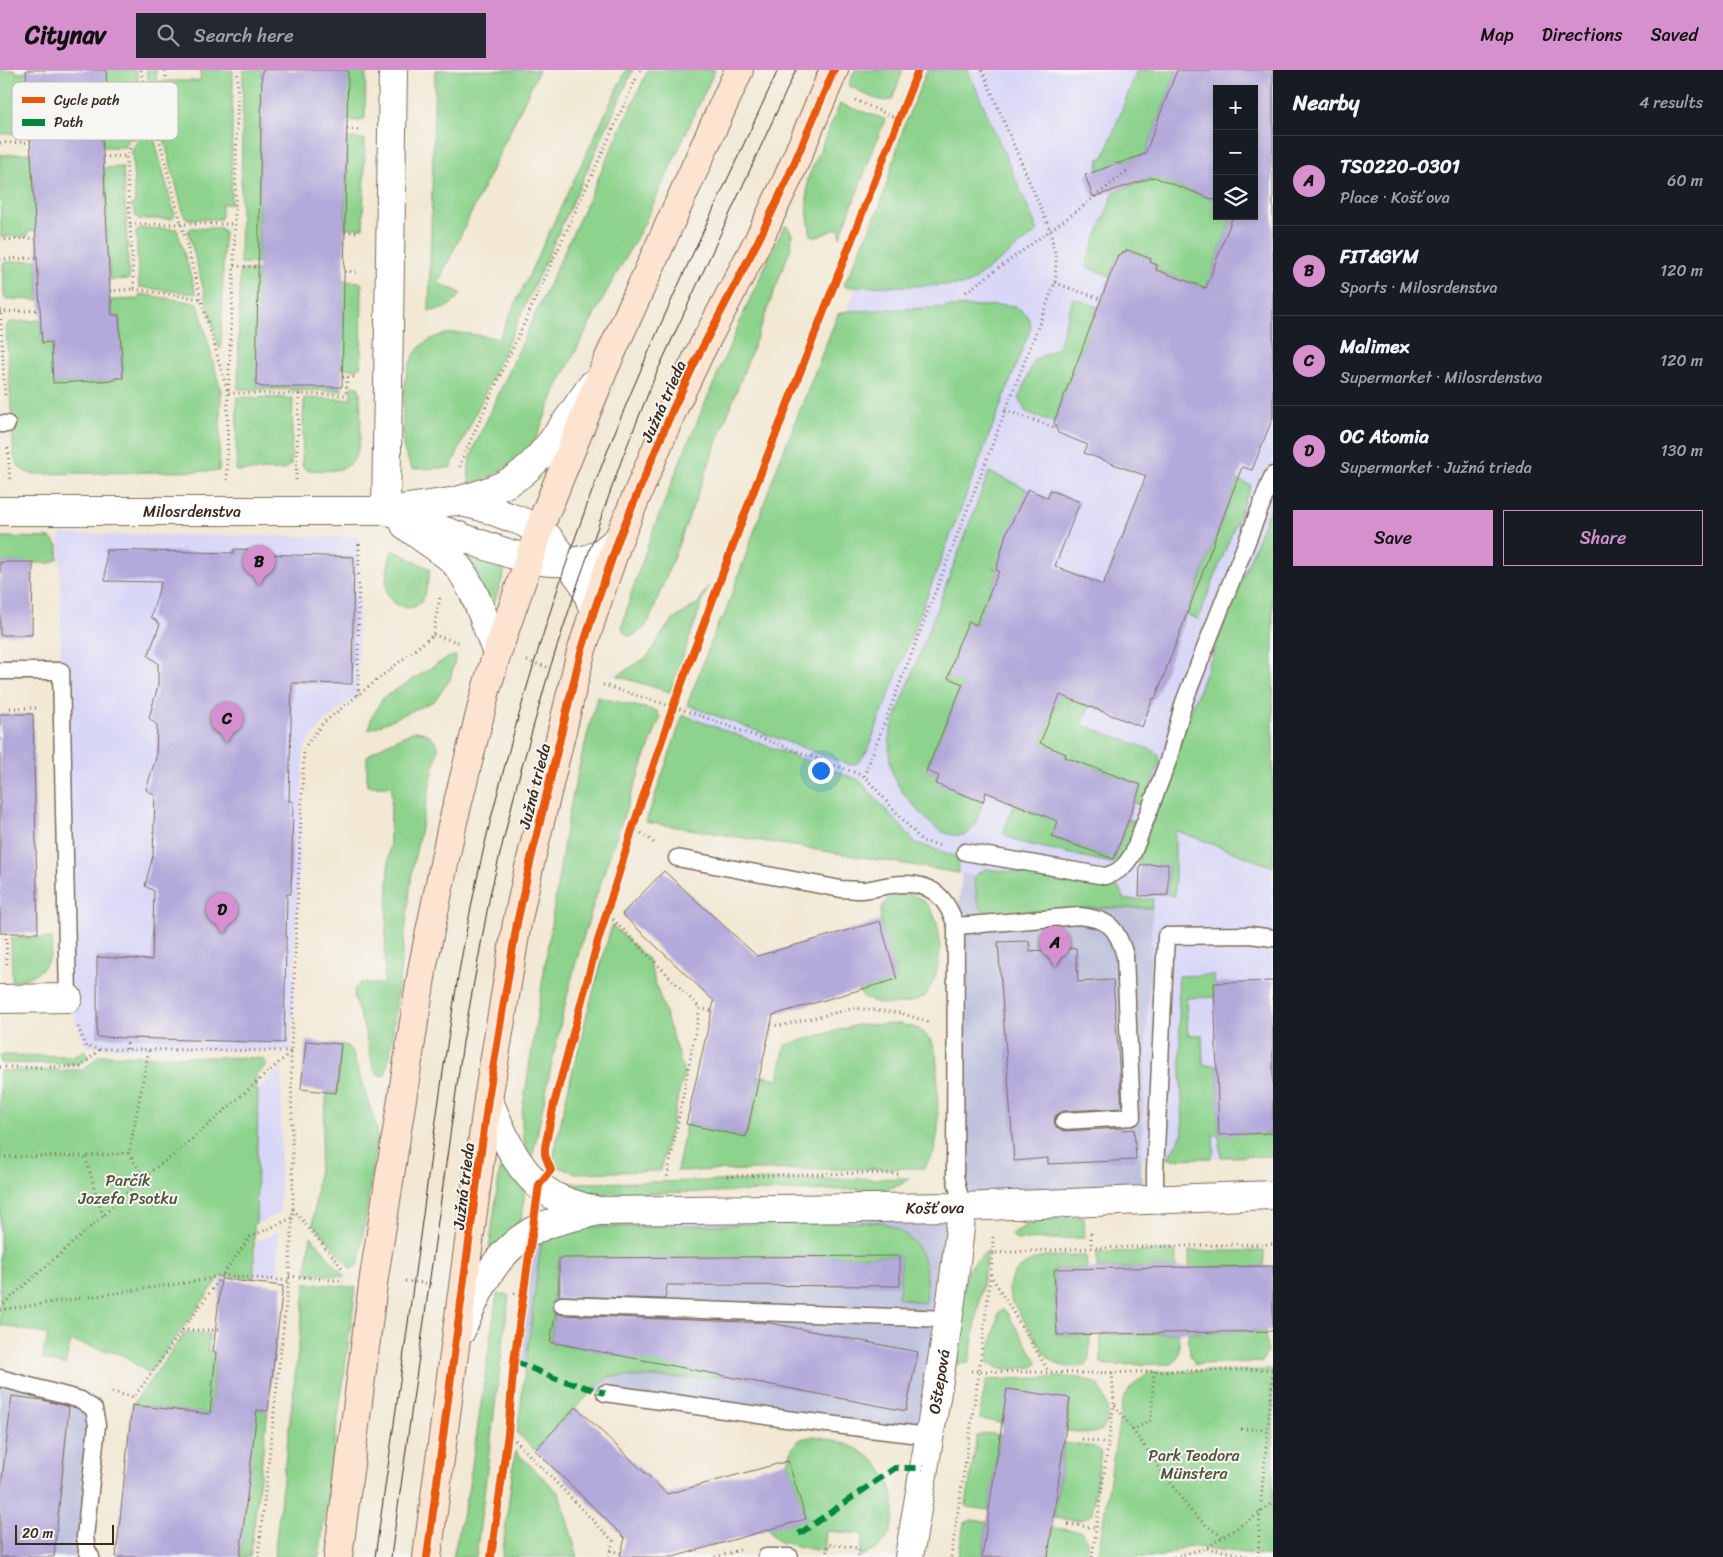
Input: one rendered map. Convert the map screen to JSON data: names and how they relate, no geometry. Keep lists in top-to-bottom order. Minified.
{"streets":{"street":["Južná trieda","Milosrdenstva","Košťova","Oštepová"]},"crossings":[["Južná trieda","Milosrdenstva"],["Košťova","Oštepová"]],"parks":["Parčík Jozefa Psotku","Park Teodora Münstera"],"legend":["Cycle path","Path"],"scale_bar":"20 m","page":{"header":"Citynav","search":"Search here","nav":["Map","Directions","Saved"],"heading":["Nearby","4 results"],"map_buttons":["+","−"],"list":[{"mark":"A","name":"TS0220-0301","note":"Place · Košťova","value":"60 m"},{"mark":"B","name":"FIT&GYM","note":"Sports · Milosrdenstva","value":"120 m"},{"mark":"C","name":"Malimex","note":"Supermarket · Milosrdenstva","value":"120 m"},{"mark":"D","name":"OC Atomia","note":"Supermarket · Južná trieda","value":"130 m"}],"buttons":["Save","Share"],"pins":["B","C","D","A"],"scale":"20 m"}}
